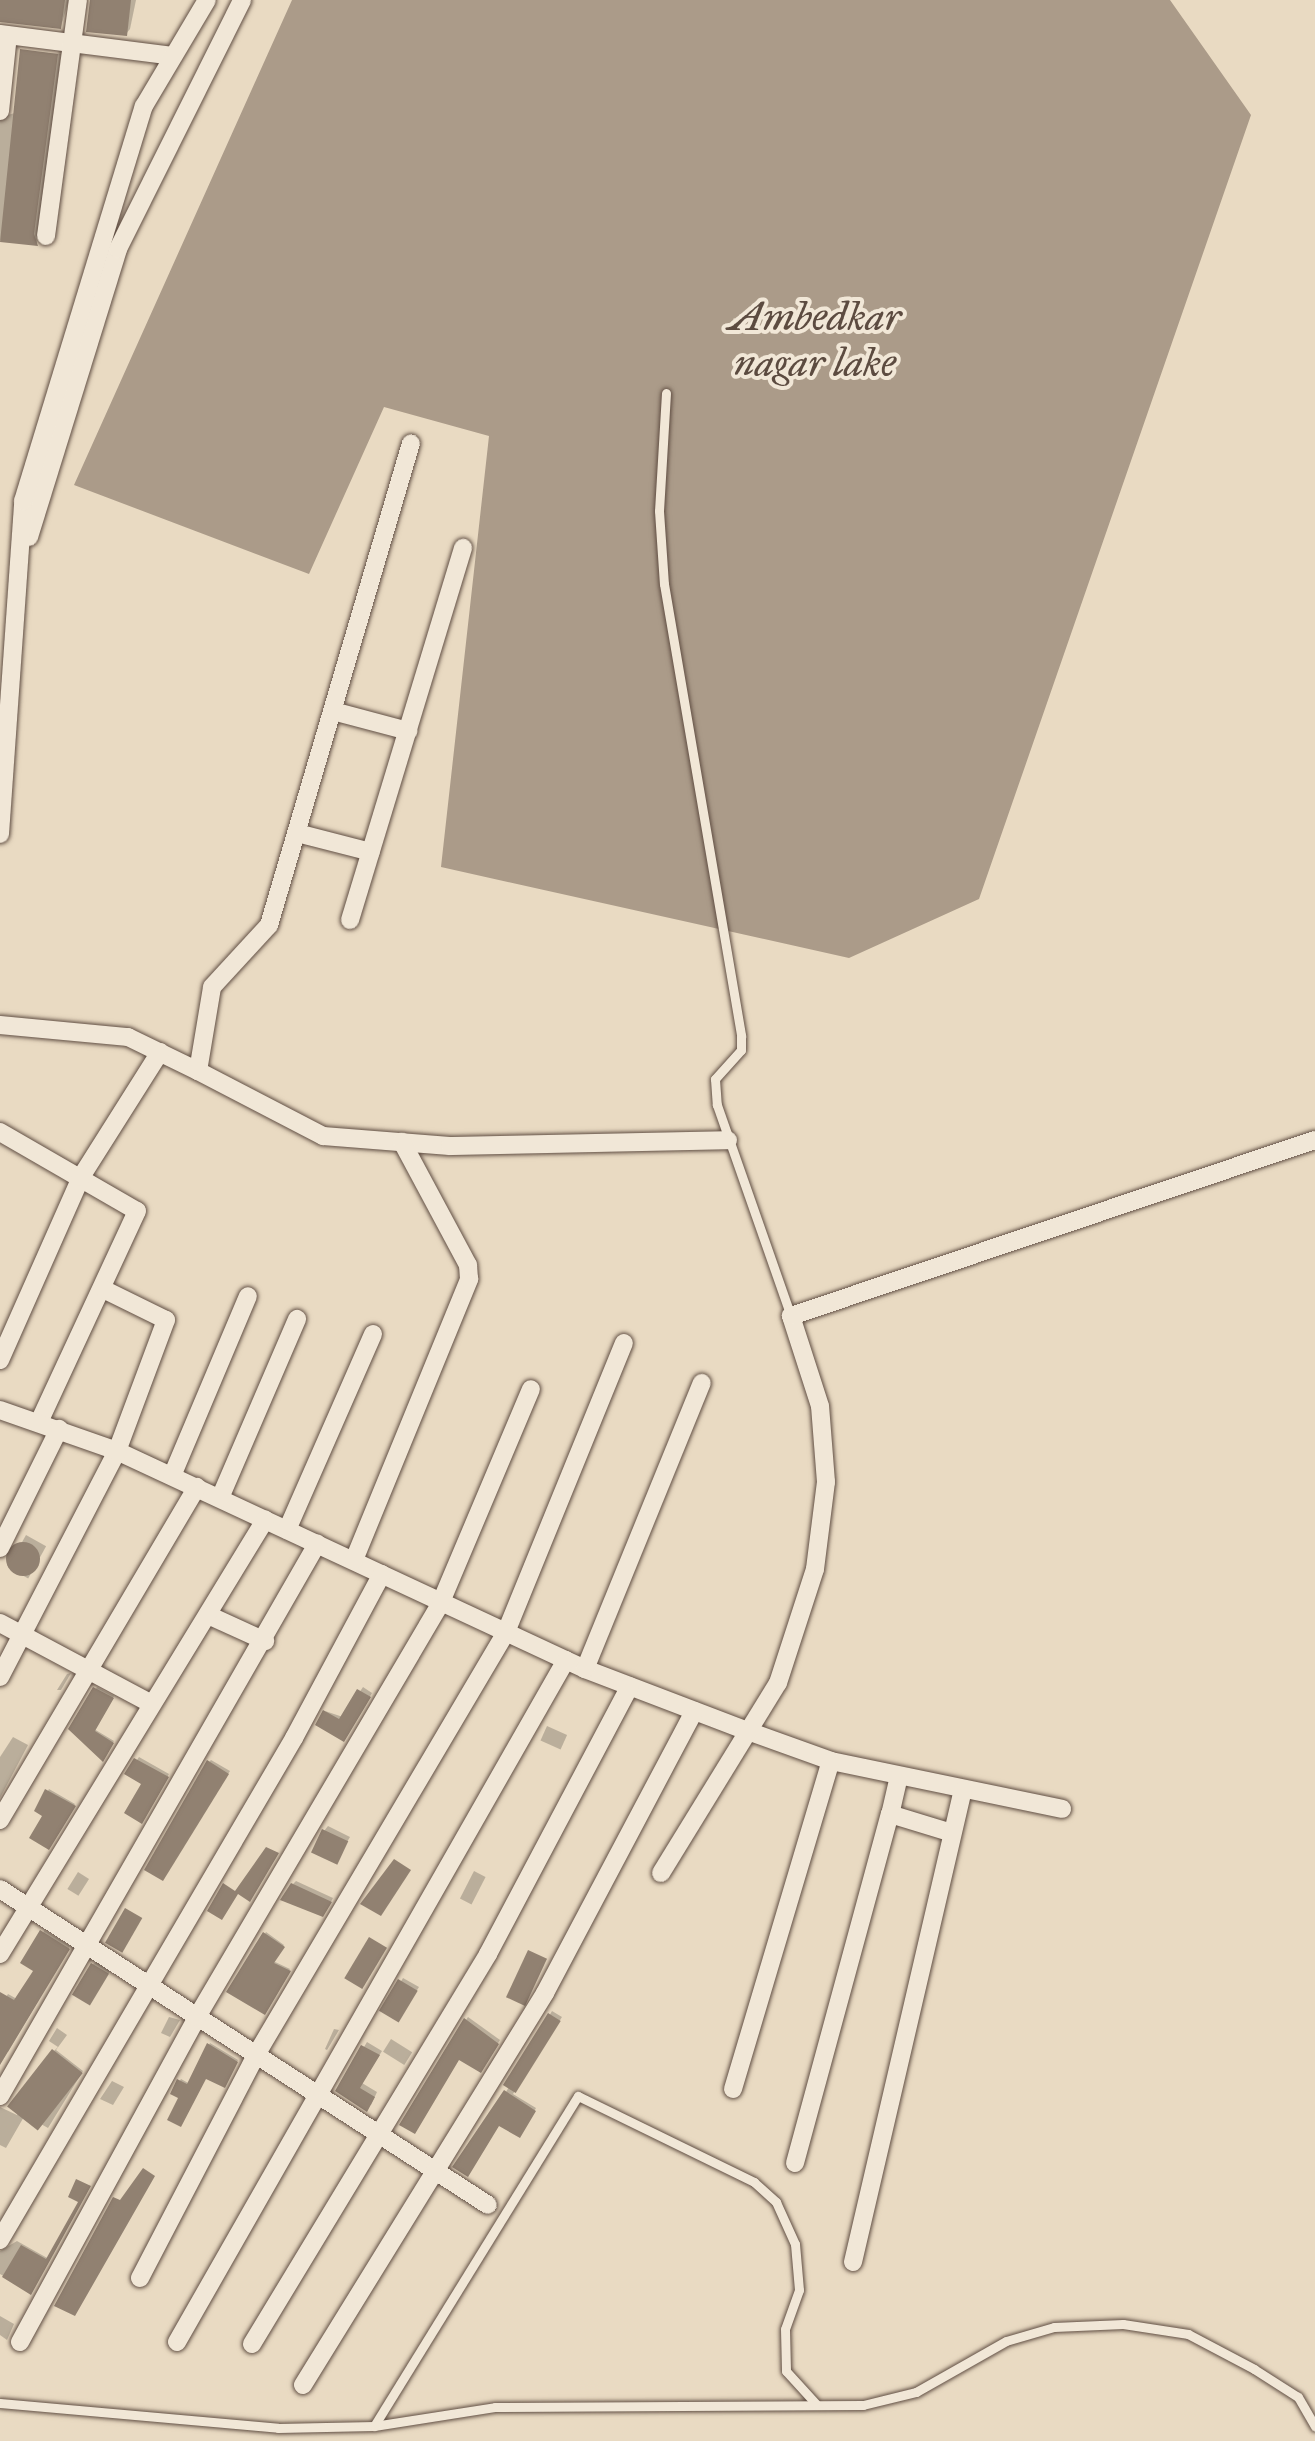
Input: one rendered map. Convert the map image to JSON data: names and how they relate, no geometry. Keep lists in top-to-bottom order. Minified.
{"water":["Ambedkar nagar lake"]}
